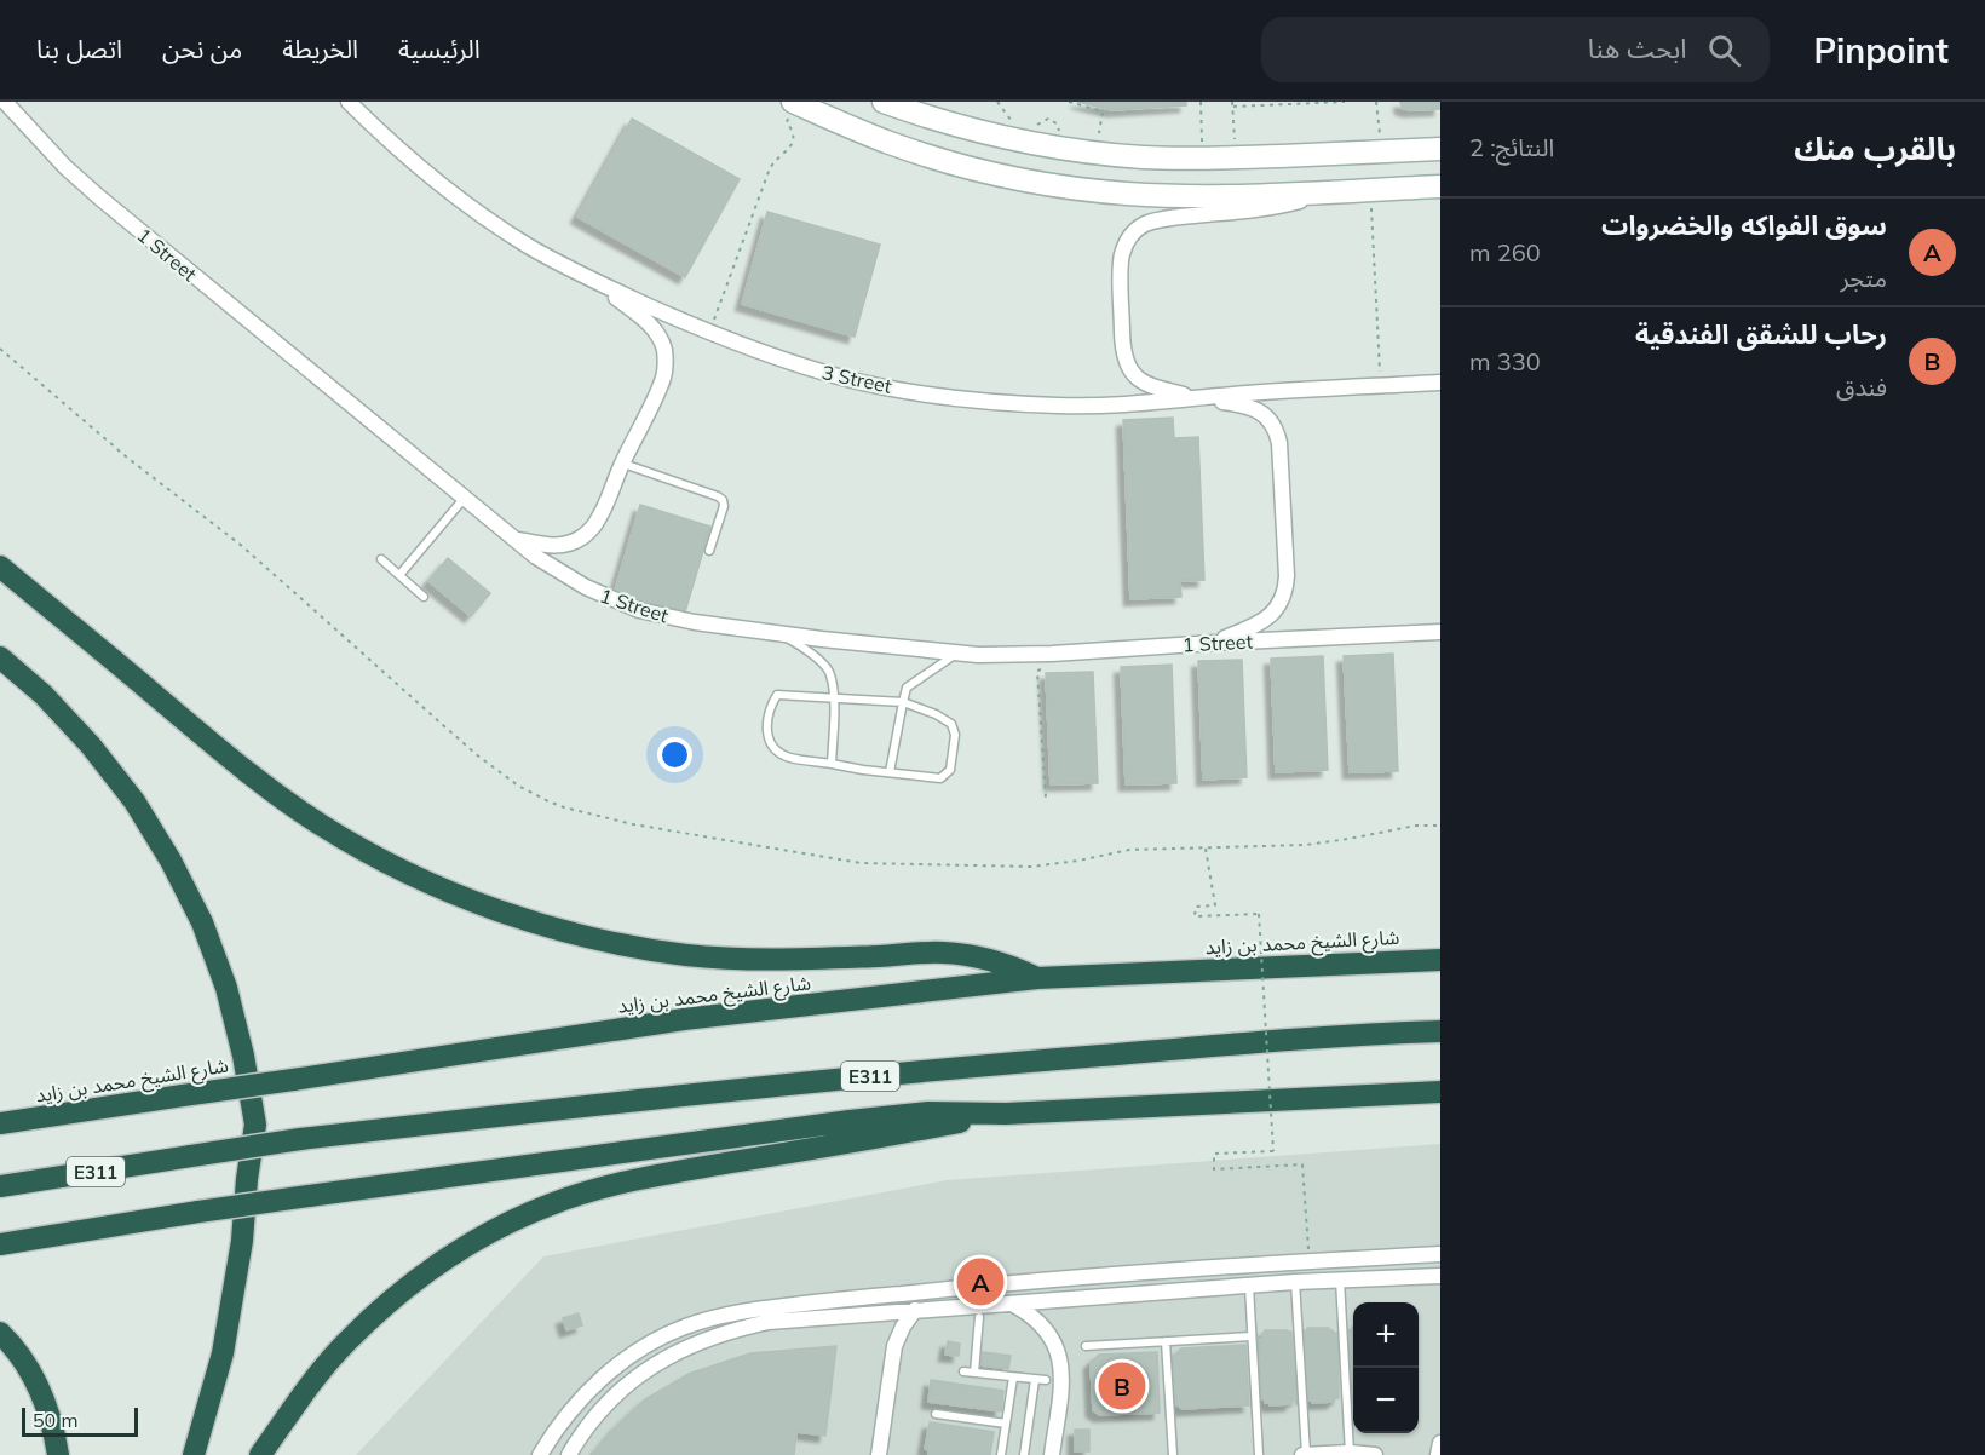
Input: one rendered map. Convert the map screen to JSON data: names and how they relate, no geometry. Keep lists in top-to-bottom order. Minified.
{"streets":{"highway":["شارع الشيخ محمد بن زايد","E311"],"street":["1 Street","3 Street"]},"scale_bar":"50 m","page":{"header":"Pinpoint","search":"ابحث هنا","nav":["الرئيسية","الخريطة","من نحن","اتصل بنا"],"heading":["بالقرب منك","النتائج: 2"],"list":[{"mark":"A","name":"سوق الفواكه والخضروات","note":"متجر","value":"260 m"},{"mark":"B","name":"رحاب للشقق الفندقية","note":"فندق","value":"330 m"}],"pins":["A","B"],"map_buttons":["+","−"],"scale":"50 m"}}
